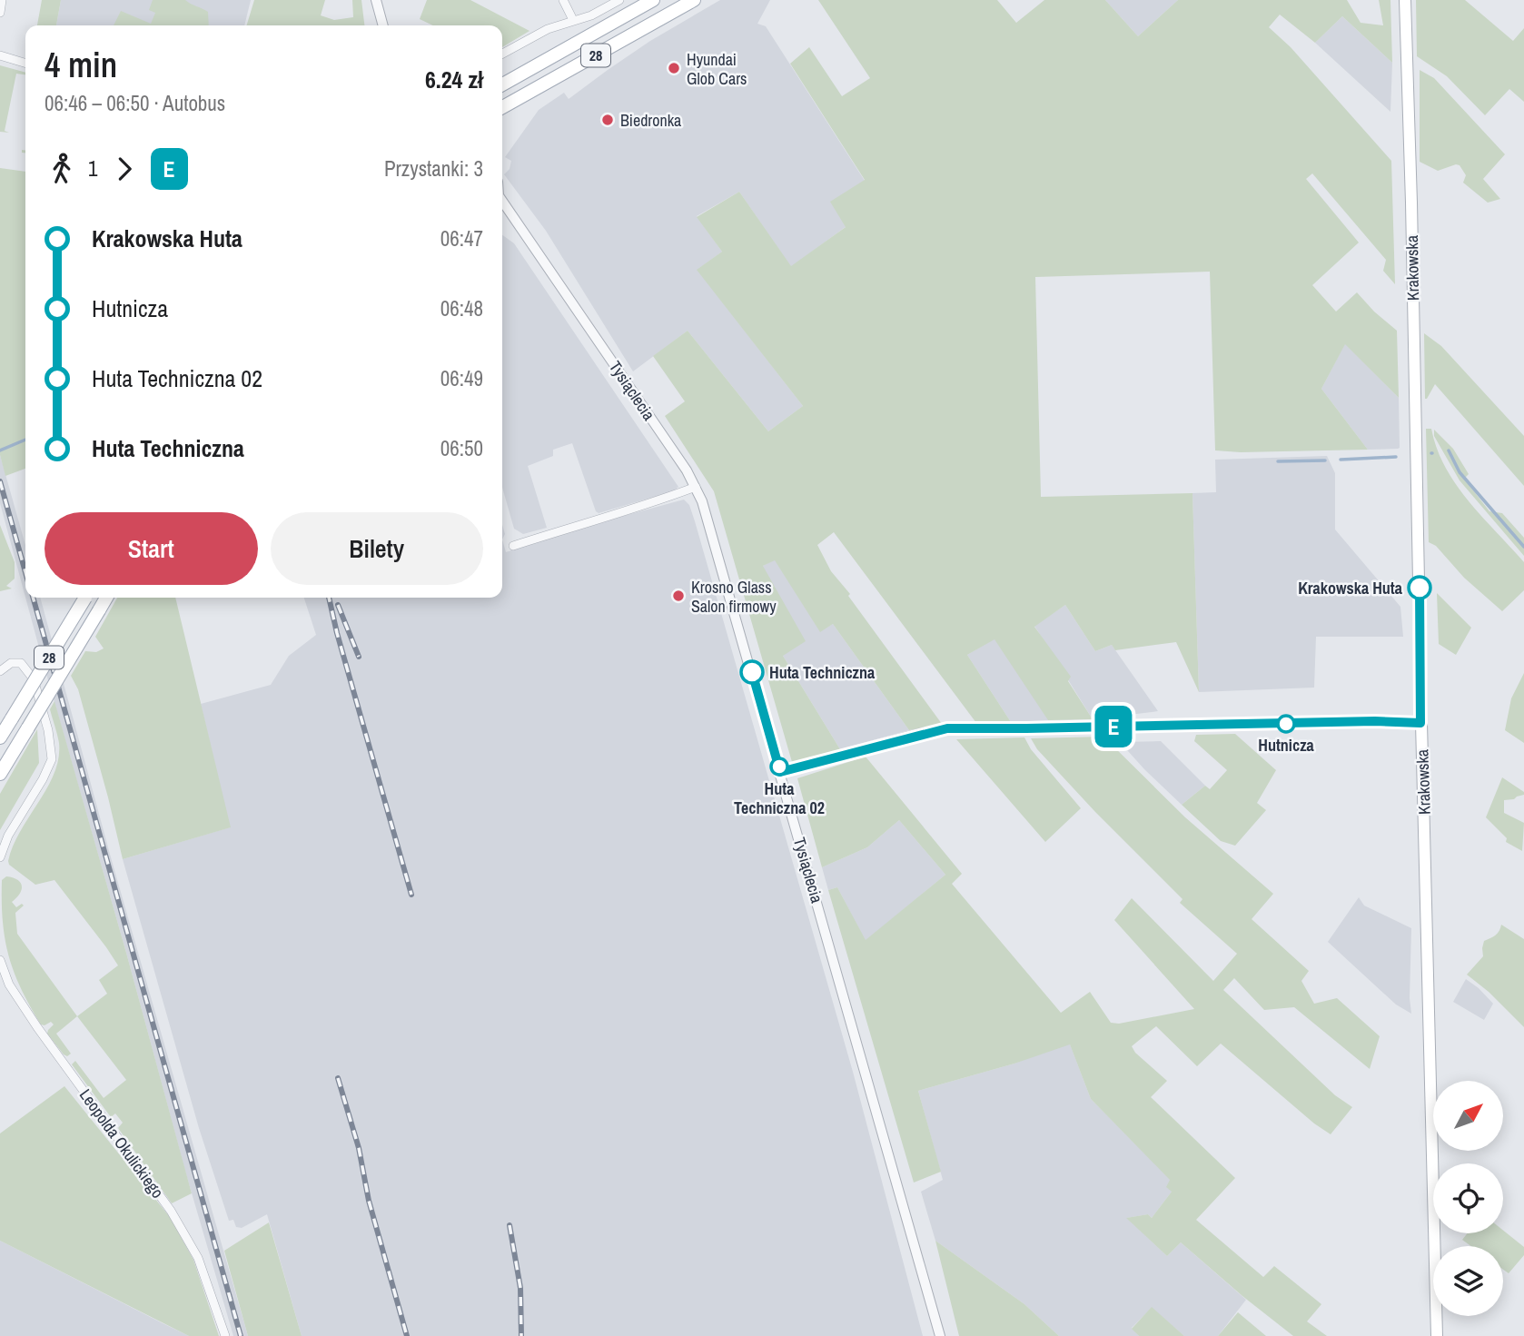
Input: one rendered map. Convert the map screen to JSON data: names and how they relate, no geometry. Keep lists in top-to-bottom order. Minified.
{"streets":{"main road":["28","Krakowska"],"street":["Tysiąclecia","Leopolda Okulickiego"]},"places":["Hyundai Glob Cars","Biedronka","Krakowska Huta","Krosno Glass Salon firmowy","Huta Techniczna","Hutnicza","Huta Techniczna 02"],"lines":["bus line E"],"north":"top right","page":{"on_map":"E","heading":["4 min","06:46 – 06:50 · Autobus","6.24 zł"],"legs":["1","E","Przystanki: 3"],"list":[{"name":"Krakowska Huta","value":"06:47"},{"name":"Hutnicza","value":"06:48"},{"name":"Huta Techniczna 02","value":"06:49"},{"name":"Huta Techniczna","value":"06:50"}],"buttons":["Start","Bilety"]}}
